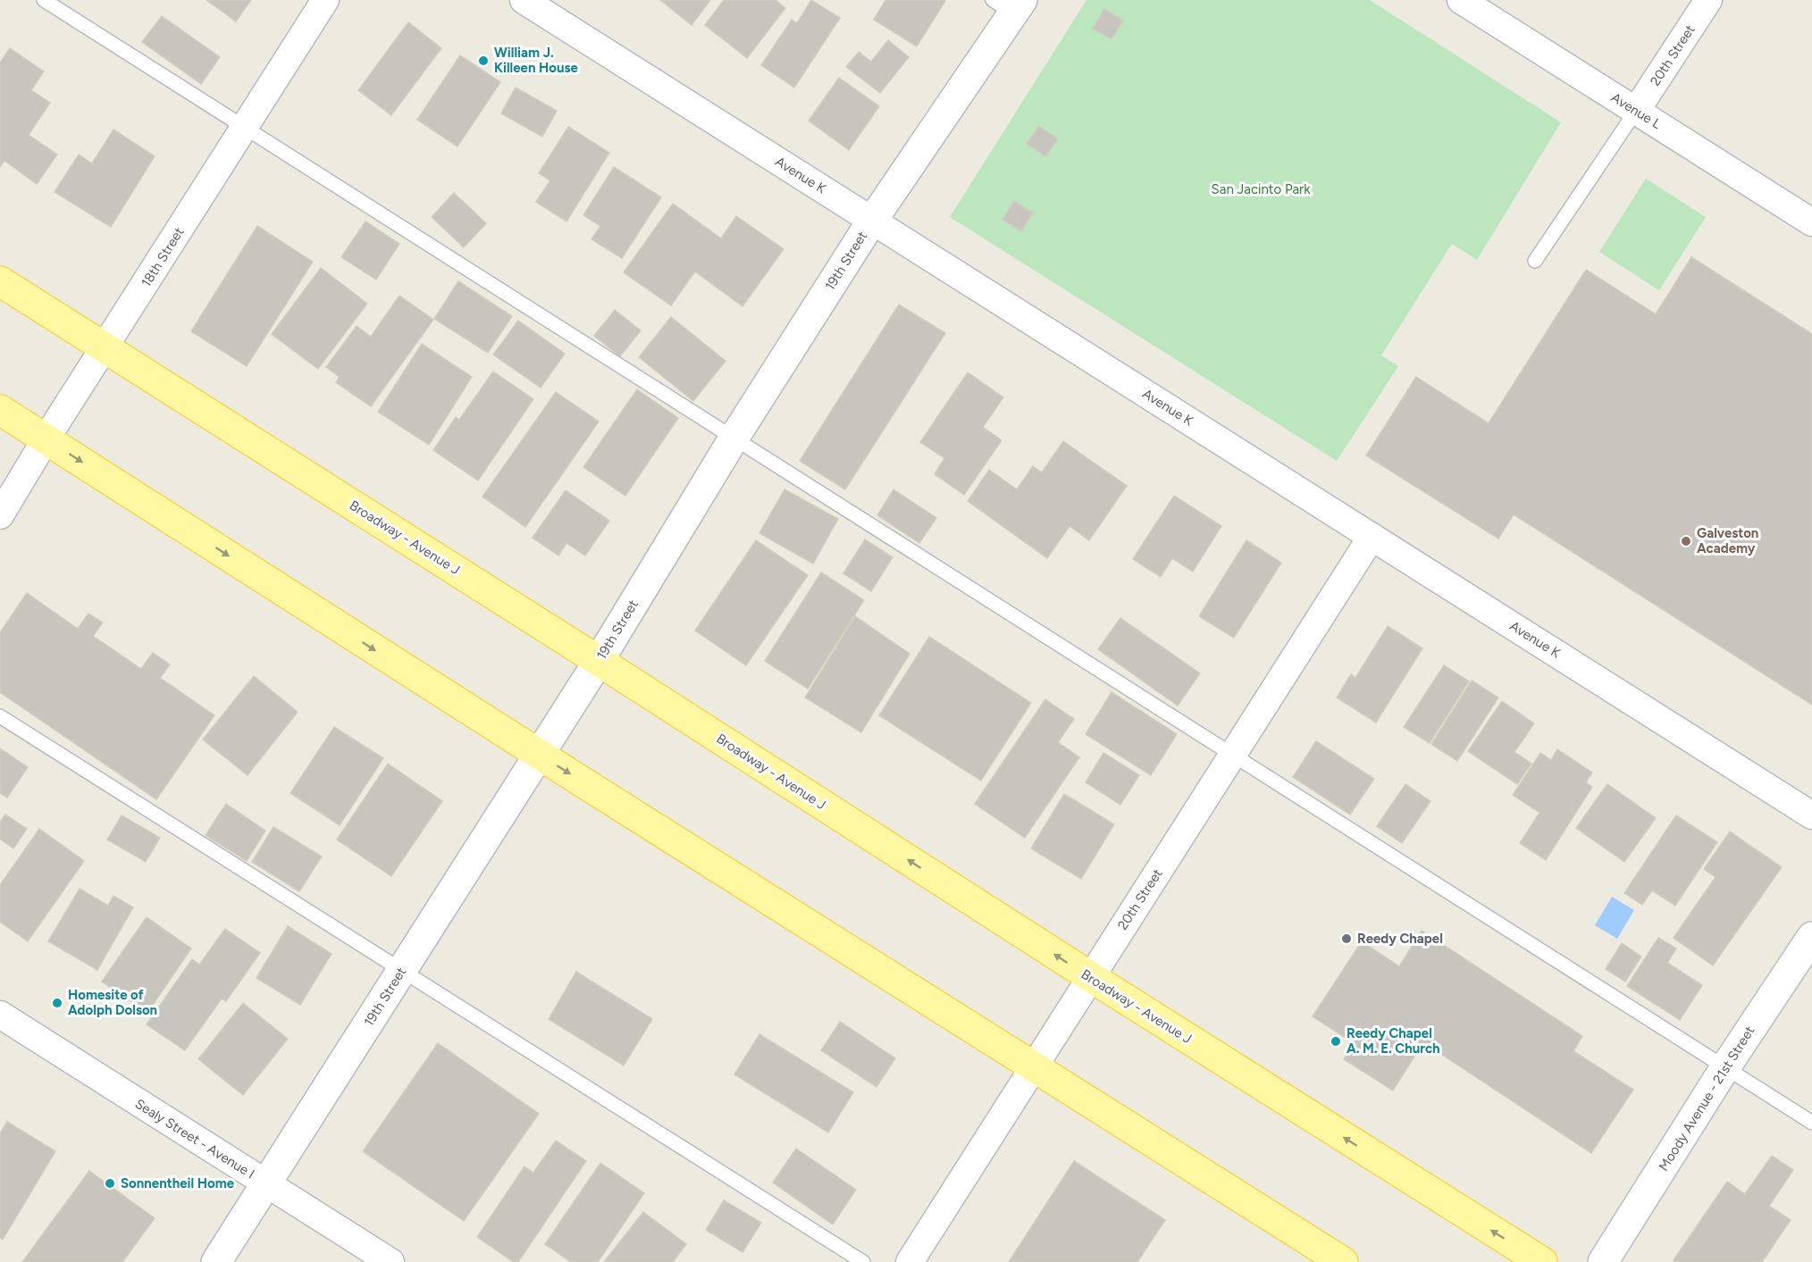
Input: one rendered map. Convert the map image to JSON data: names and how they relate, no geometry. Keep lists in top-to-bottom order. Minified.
{"streets":{"main road":["Broadway - Avenue J"],"street":["20th Street","Avenue L","Avenue K","18th Street","19th Street","Moody Avenue - 21st Street","Sealy Street - Avenue I"]},"crossings":[["20th Street","Avenue L"],["20th Street","Avenue K"],["20th Street","Broadway - Avenue J"],["Avenue K","19th Street"],["18th Street","Broadway - Avenue J"],["19th Street","Broadway - Avenue J"],["19th Street","Sealy Street - Avenue I"]],"parks":["San Jacinto Park"],"places":["William J. Killeen House","Galveston Academy","Reedy Chapel","Homesite of Adolph Dolson","Reedy Chapel A. M. E. Church","Sonnentheil Home"]}
